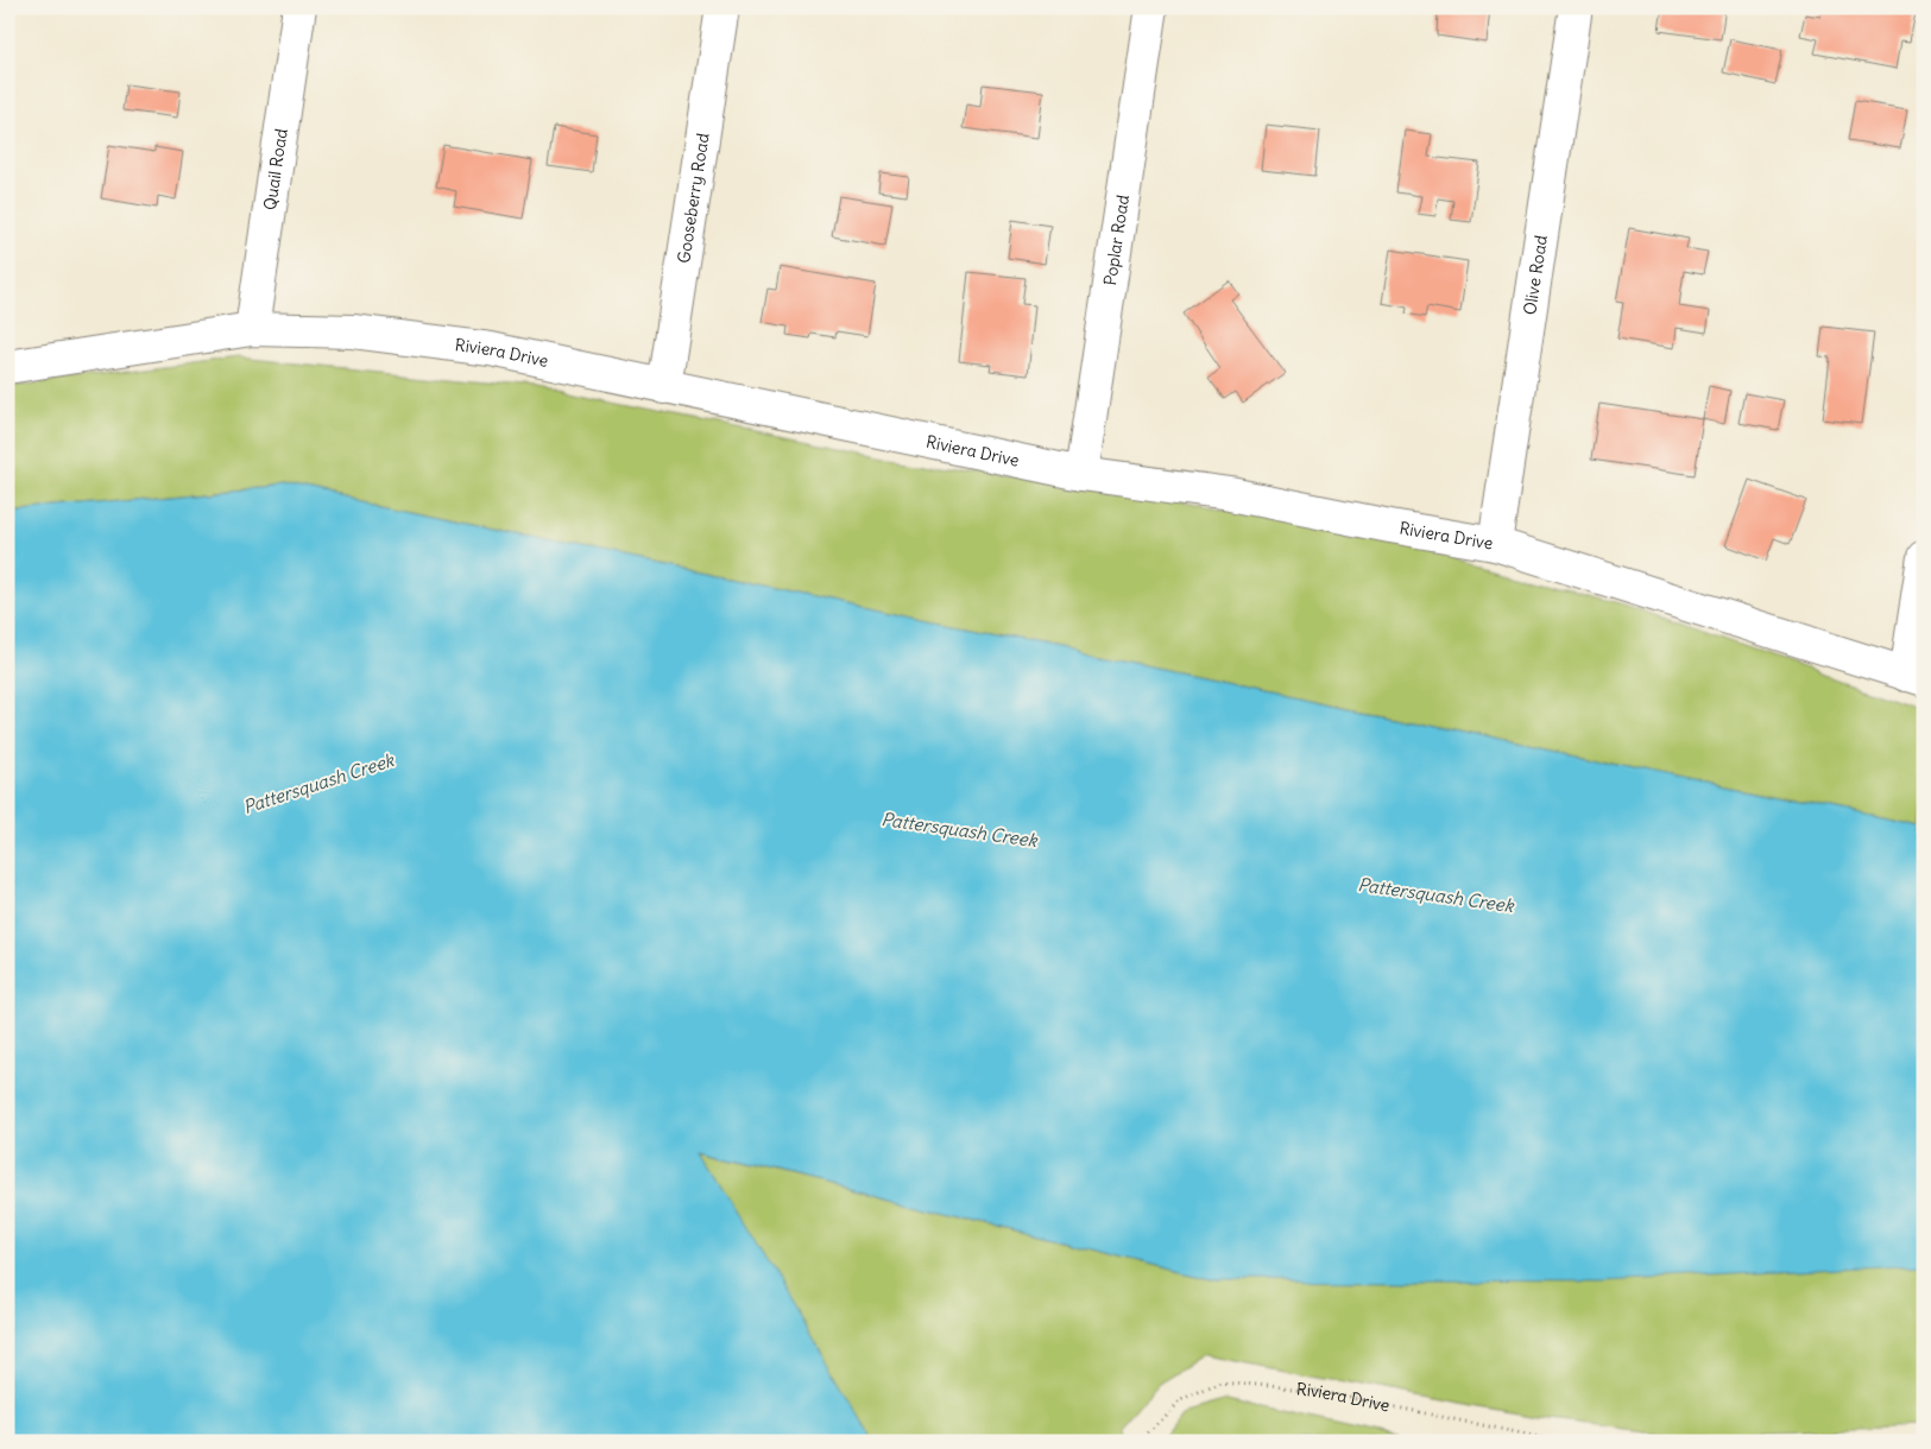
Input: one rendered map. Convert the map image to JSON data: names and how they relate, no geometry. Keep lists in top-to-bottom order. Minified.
{"streets":{"street":["Quail Road","Gooseberry Road","Poplar Road","Olive Road","Riviera Drive"]},"crossings":[["Quail Road","Riviera Drive"],["Gooseberry Road","Riviera Drive"],["Poplar Road","Riviera Drive"],["Olive Road","Riviera Drive"]],"water":["Pattersquash Creek"]}
